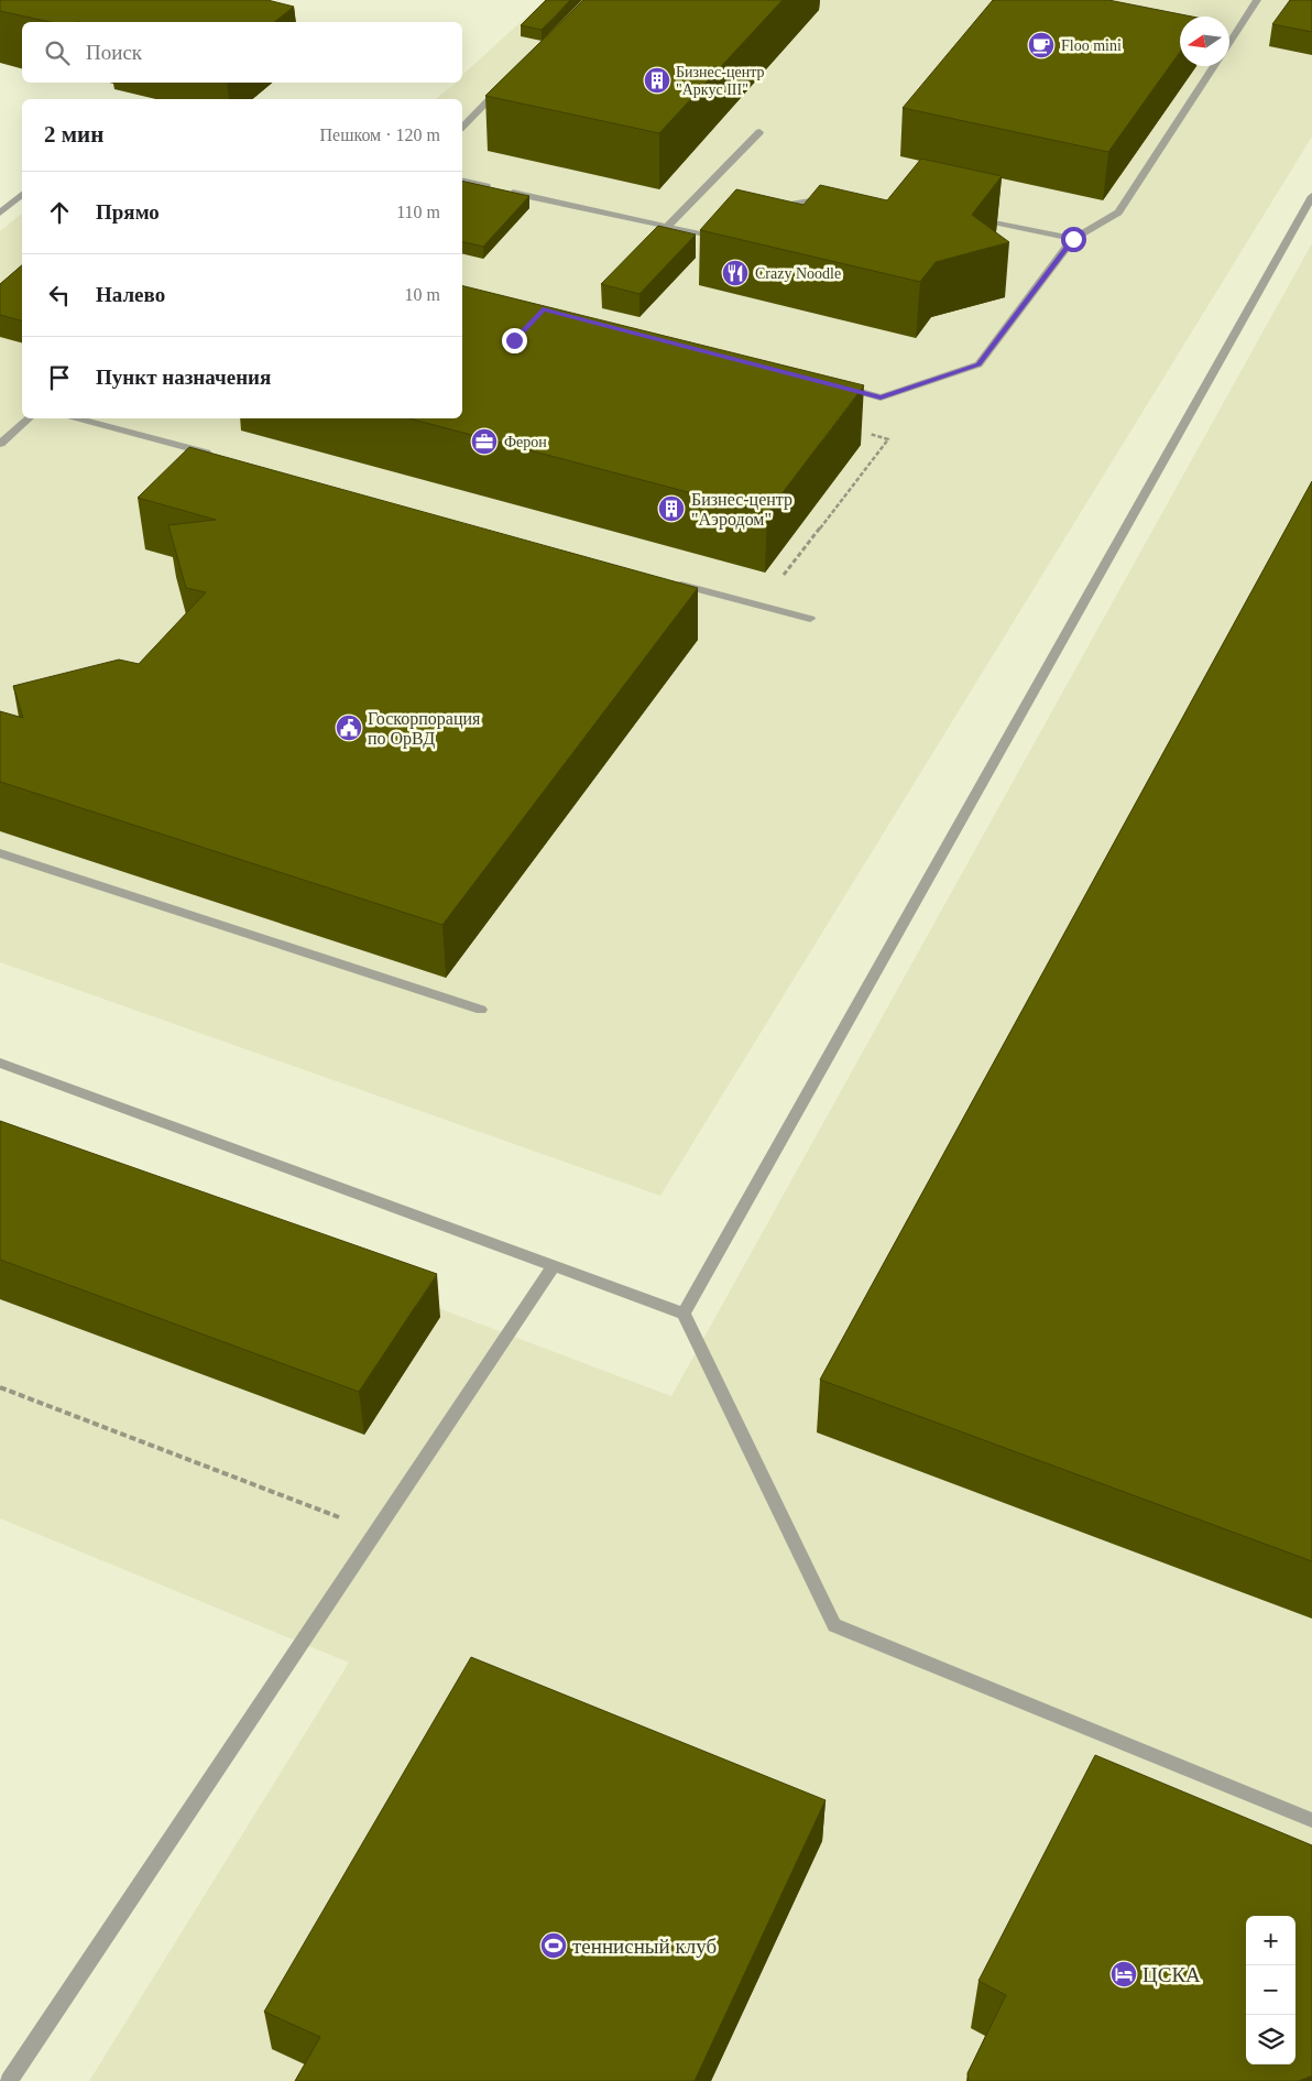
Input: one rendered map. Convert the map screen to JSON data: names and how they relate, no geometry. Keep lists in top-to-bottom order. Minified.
{"places":{"cafe":["Floo mini"],"building":["Бизнес-центр \"Аркус III\"","Бизнес-центр \"Аэродом\""],"restaurant":["Crazy Noodle"],"office":["Ферон"],"public building":["Госкорпорация по ОрВД"],"sports":["теннисный клуб"],"hotel":["ЦСКА"]},"north":"left","page":{"search":"Поиск","heading":["2 мин","Пешком · 120 m"],"list":[["Прямо","110 m"],["Налево","10 m"],"Пункт назначения"],"map_buttons":["+","−"]}}
